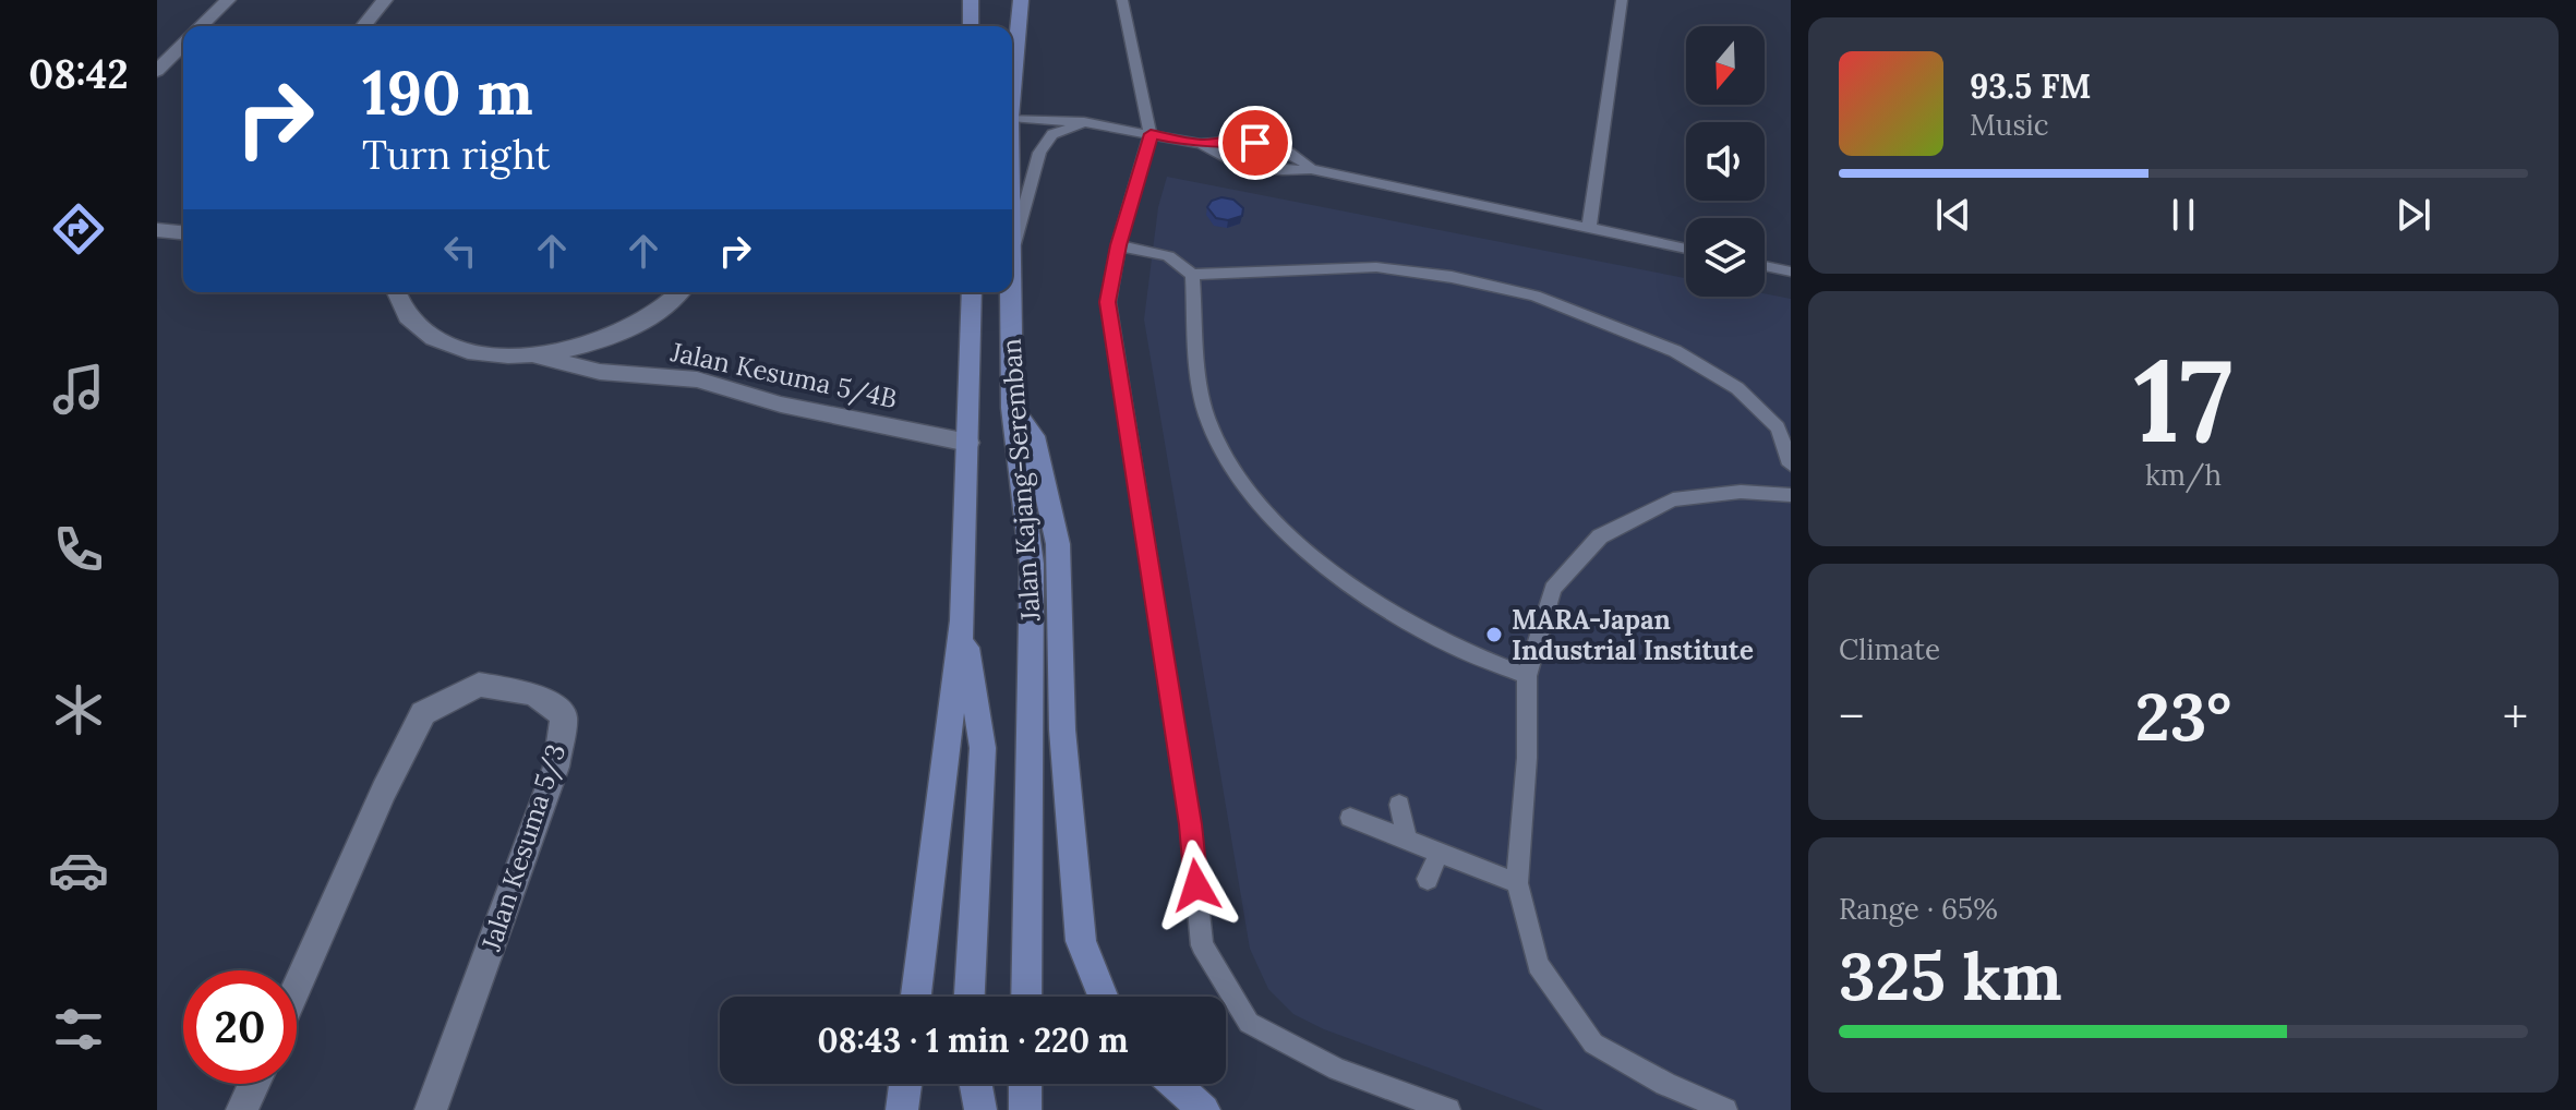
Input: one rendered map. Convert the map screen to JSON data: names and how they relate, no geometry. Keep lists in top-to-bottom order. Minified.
{"streets":{"main road":["Jalan Kajang-Seremban"],"street":["Jalan Kesuma 5/4B","Jalan Kesuma 5/3"]},"crossings":[["Jalan Kesuma 5/4B","Jalan Kajang-Seremban"]],"places":["MARA-Japan Industrial Institute"],"north":"bottom","page":{"tabs":"08:42","turn":["190 m","Turn right"],"song":["93.5 FM","Music"],"tile":[["17","km/h"],"Climate",["Range · 65%","325 km"]],"heat":["−","23°","+"],"limit":"20","trip":"08:43 · 1 min · 220 m"}}
